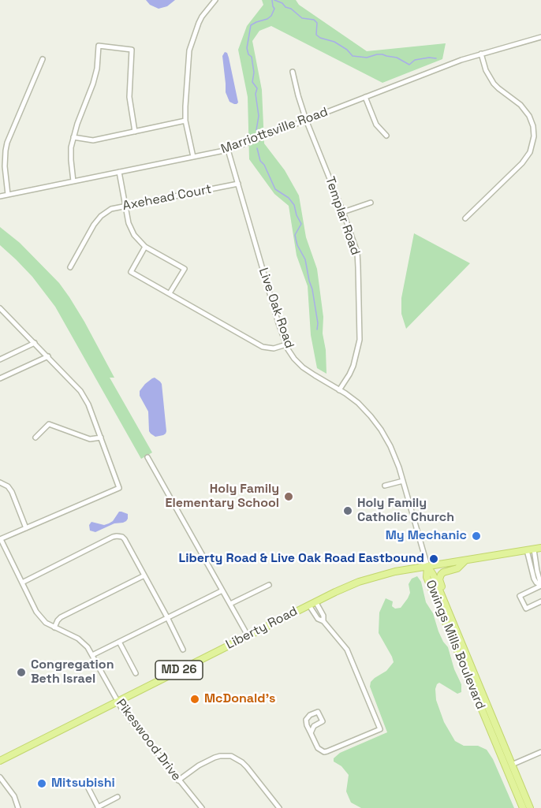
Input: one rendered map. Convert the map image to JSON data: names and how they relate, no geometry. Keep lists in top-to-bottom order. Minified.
{"streets":{"main road":["Liberty Road","Owings Mills Boulevard","MD 26"],"street":["Marriottsville Road","Axehead Court","Templar Road","Live Oak Road","Pikeswood Drive"]},"crossings":[["Marriottsville Road","Templar Road"],["Marriottsville Road","Live Oak Road"],["Axehead Court","Live Oak Road"],["Templar Road","Live Oak Road"],["Live Oak Road","Liberty Road"],["Live Oak Road","Owings Mills Boulevard"],["Liberty Road","Owings Mills Boulevard"],["Liberty Road","Pikeswood Drive"]],"places":["Holy Family Elementary School","Holy Family Catholic Church","My Mechanic","Liberty Road & Live Oak Road Eastbound","Congregation Beth Israel","McDonald's","Mitsubishi"]}
